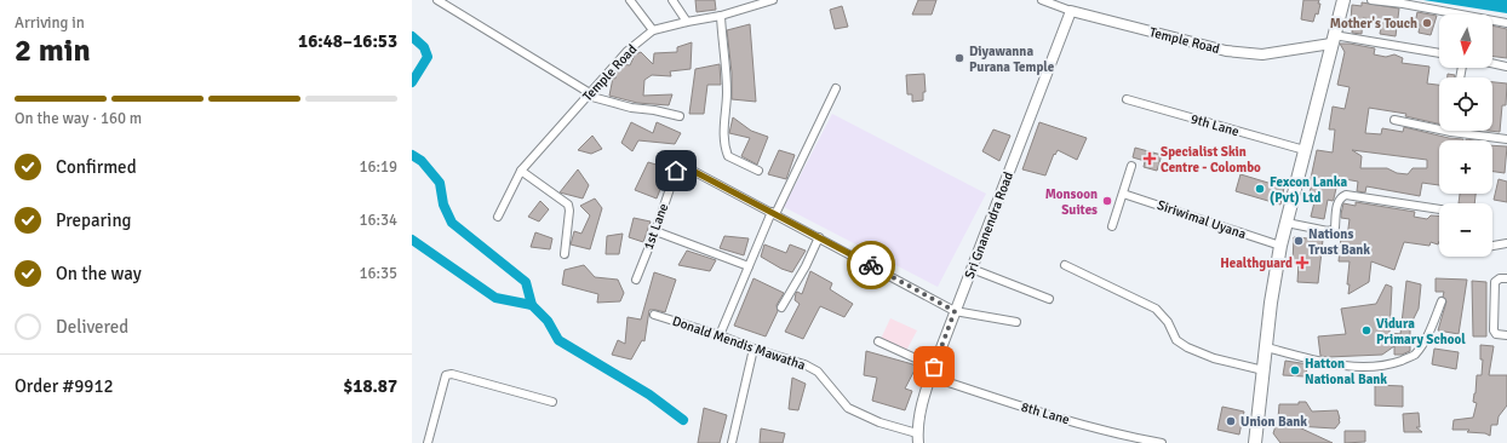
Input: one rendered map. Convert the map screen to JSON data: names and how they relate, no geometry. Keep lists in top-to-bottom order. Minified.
{"streets":{"street":["Temple Road","9th Lane","Siriwimal Uyana","Sri Gnanendra Road","1st Lane","Donald Mendis Mawatha","8th Lane"]},"crossings":[["Temple Road","Sri Gnanendra Road"],["Sri Gnanendra Road","1st Lane"],["Sri Gnanendra Road","Donald Mendis Mawatha"],["Sri Gnanendra Road","8th Lane"]],"places":{"other":["Mother's Touch","Diyawanna Purana Temple","Fexcon Lanka (Pvt) Ltd","Monsoon Suites","Nations Trust Bank","Vidura Primary School","Hatton National Bank","Union Bank"],"health":["Specialist Skin Centre - Colombo","Healthguard"]},"north":"bottom","page":{"heading":["2 min","Arriving in","16:48–16:53"],"panel":["Order #9912","$18.87"],"map_buttons":["+","−"],"bar":"On the way · 160 m","list":[["Confirmed","16:19"],["Preparing","16:34"],["On the way","16:35"],"Delivered"]}}
